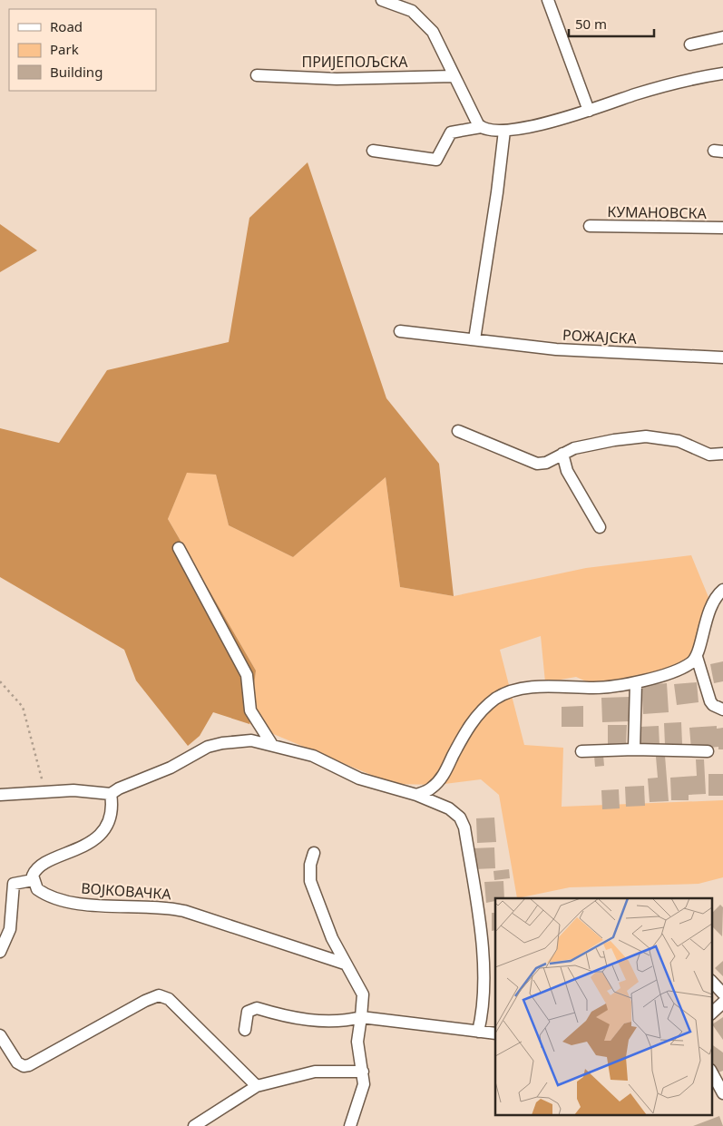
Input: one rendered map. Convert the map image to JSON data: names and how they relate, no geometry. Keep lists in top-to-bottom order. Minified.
{"streets":{"street":["ПРИЈЕПОЉСКА","КУМАНОВСКА","РОЖАЈСКА","ВОЈКОВАЧКА"]},"legend":["Road","Park","Building"],"scale_bar":"50 m"}
